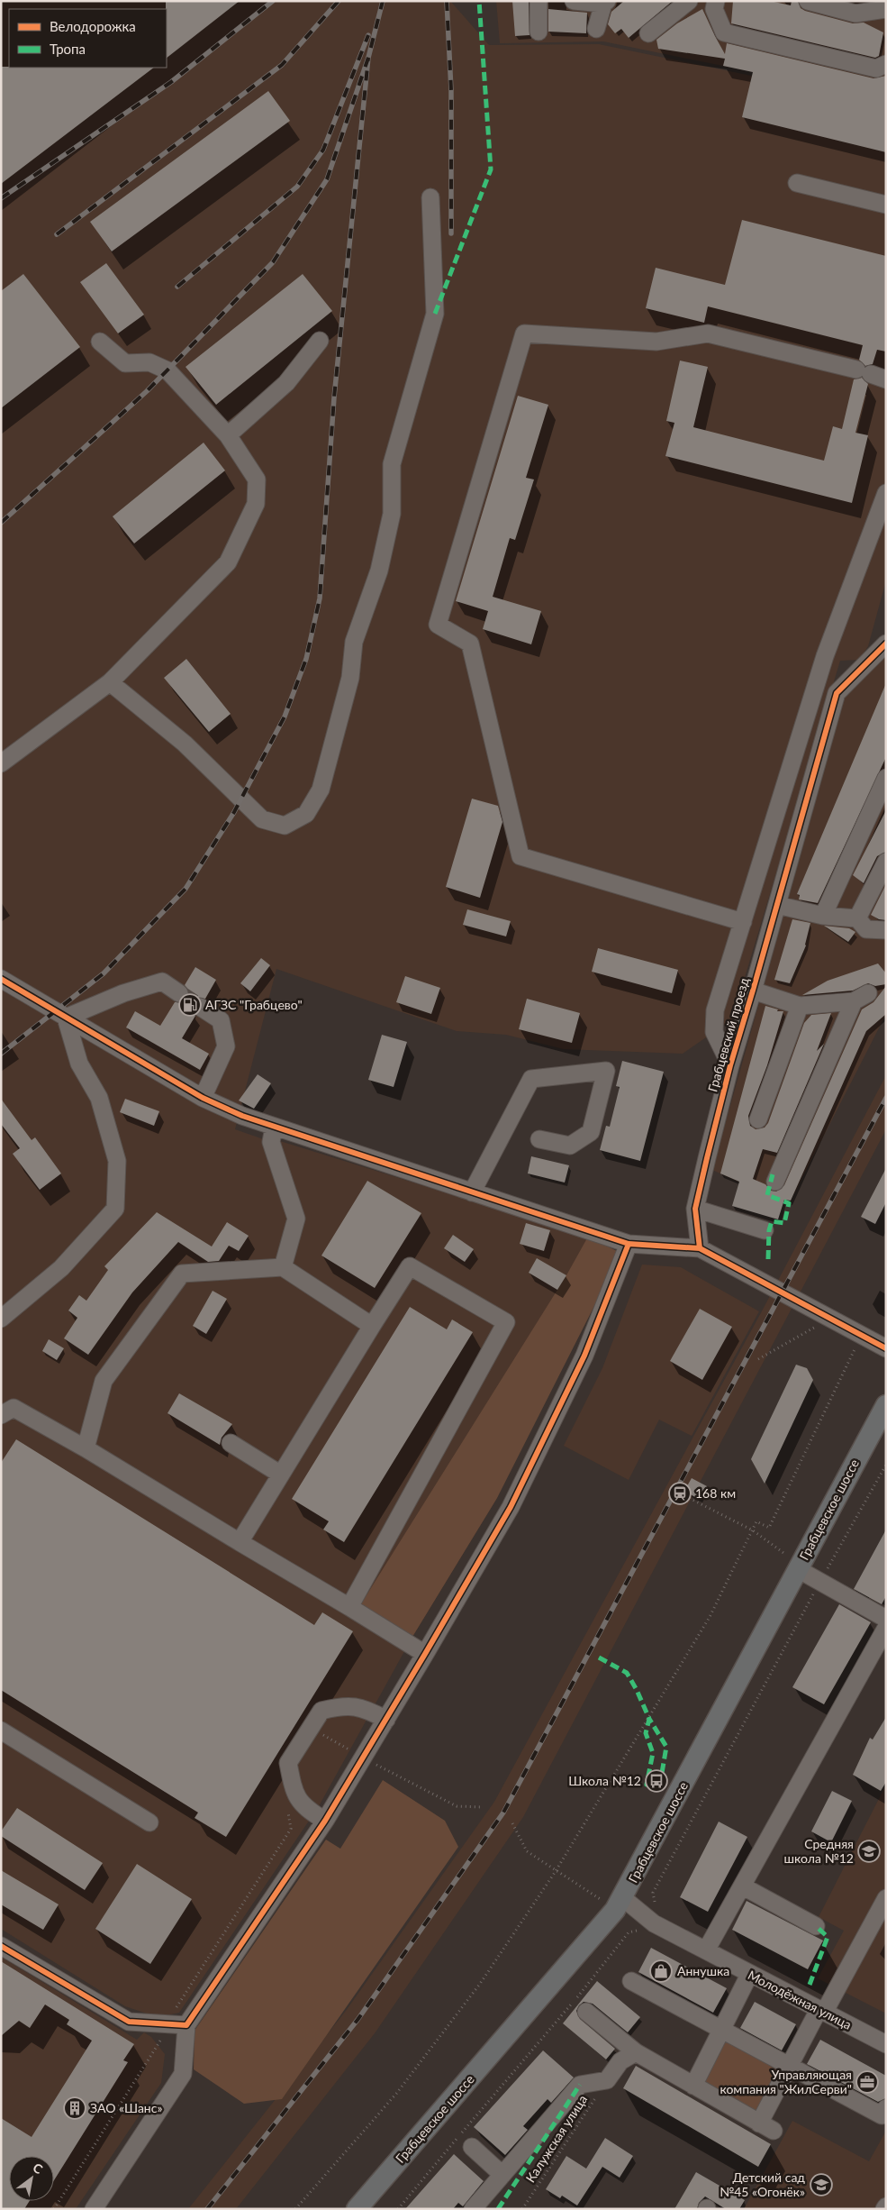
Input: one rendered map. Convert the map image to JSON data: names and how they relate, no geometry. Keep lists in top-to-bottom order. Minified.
{"streets":{"main road":["Грабцевское шоссе"],"street":["Грабцевский проезд","Молодёжная улица"],"path":["Калужская улица"]},"crossings":[["Грабцевское шоссе","Молодёжная улица"]],"places":{"fuel station":["АГЗС \"Грабцево\""],"station":["168 км"],"bus stop":["Школа №12"],"school or university":["Средняя школа №12","Детский сад №45 «Огонёк»"],"shop":["Аннушка"],"office":["Управляющая компания \"ЖилСерви\""],"building":["ЗАО «Шанс»"]},"legend":["Велодорожка","Тропа"],"north":"top right"}
